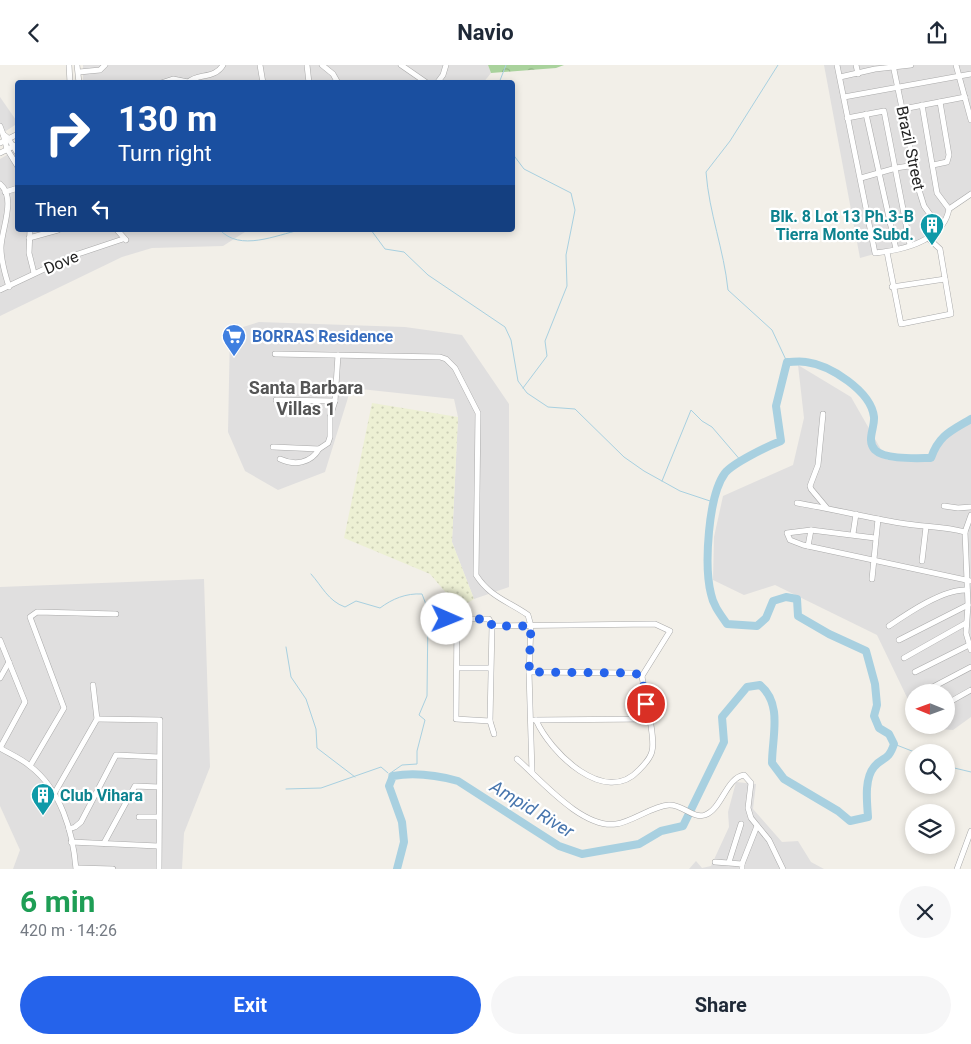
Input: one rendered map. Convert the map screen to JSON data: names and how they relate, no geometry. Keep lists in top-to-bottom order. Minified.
{"streets":{"street":["Brazil Street","Dove"]},"districts":["Santa Barbara Villas 1"],"water":["Ampid River"],"places":{"building":["Blk. 8 Lot 13 Ph.3-B Tierra Monte Subd.","Club Vihara"],"supermarket":["BORRAS Residence"]},"north":"left","page":{"header":"Navio","turn":["130 m","Turn right"],"then":"Then","heading":["6 min","420 m · 14:26"],"buttons":["Exit","Share"]}}
